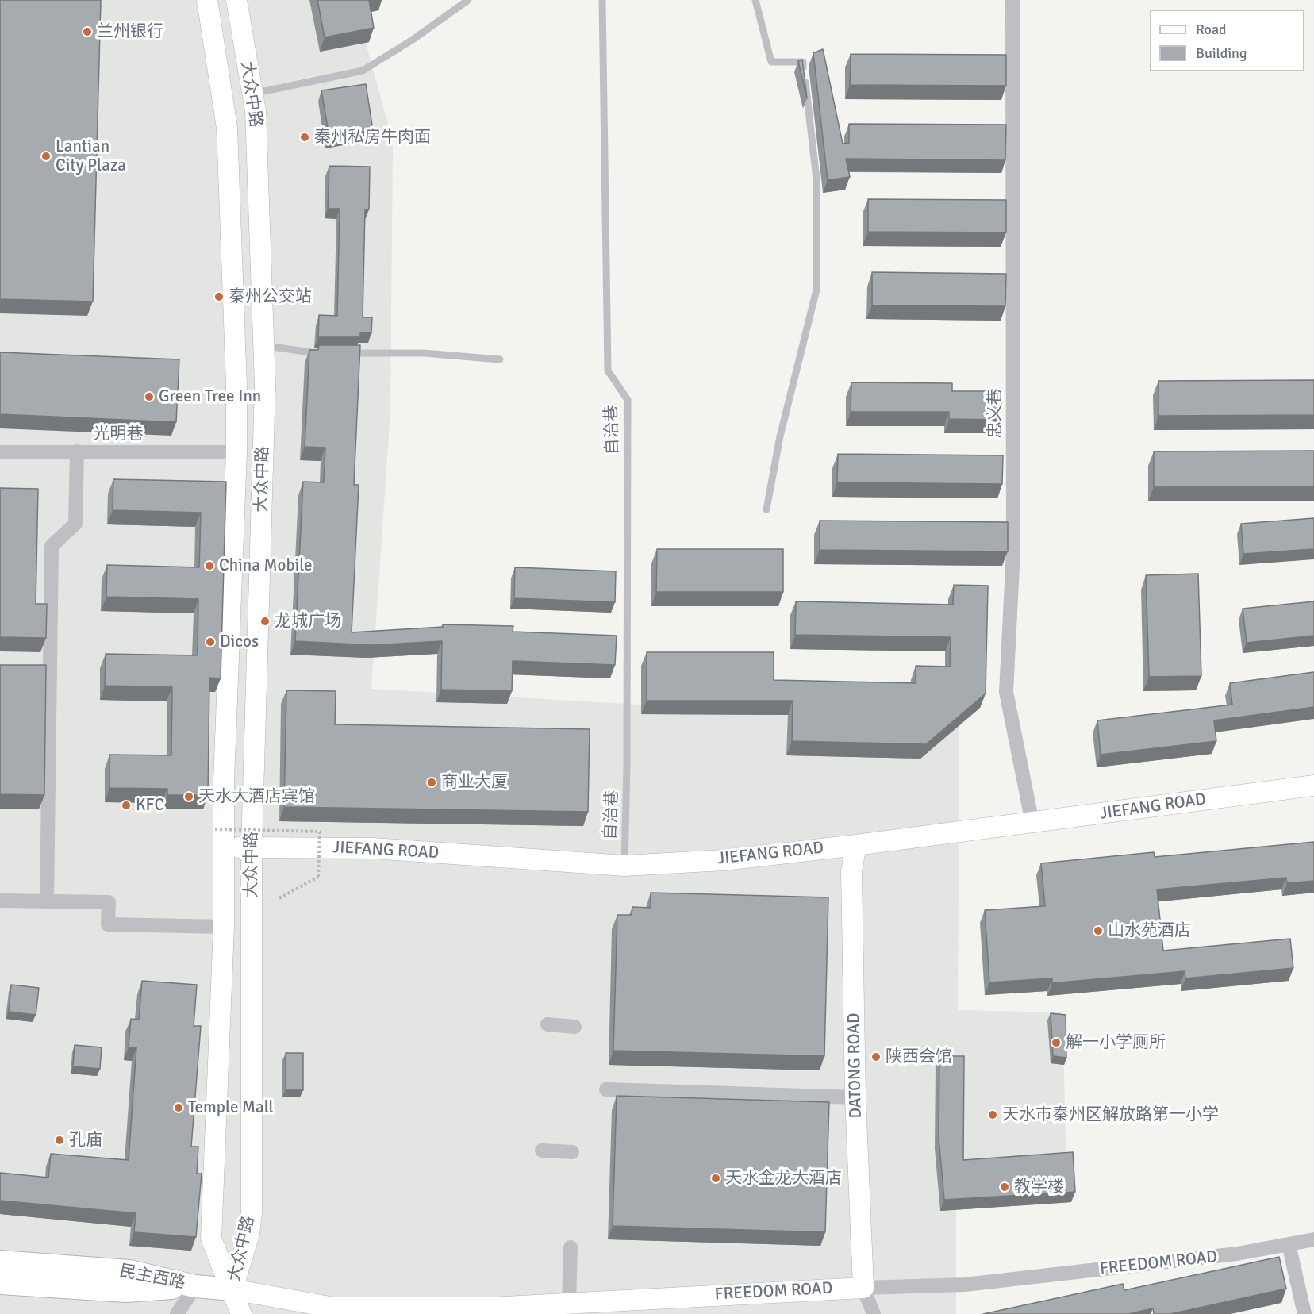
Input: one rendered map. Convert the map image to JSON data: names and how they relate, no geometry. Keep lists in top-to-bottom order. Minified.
{"streets":{"main road":["大众中路","JIEFANG ROAD","DATONG ROAD","FREEDOM ROAD","民主西路"],"street":["忠义巷","光明巷"],"lane":["自治巷"]},"crossings":[["大众中路","光明巷"],["大众中路","JIEFANG ROAD"],["大众中路","FREEDOM ROAD"],["忠义巷","JIEFANG ROAD"],["自治巷","JIEFANG ROAD"],["JIEFANG ROAD","DATONG ROAD"],["DATONG ROAD","FREEDOM ROAD"]],"places":["兰州银行","秦州私房牛肉面","Lantian City Plaza","秦州公交站","Green Tree Inn","China Mobile","龙城广场","Dicos","商业大厦","天水大酒店宾馆","KFC","山水苑酒店","解一小学厕所","陕西会馆","Temple Mall","天水市秦州区解放路第一小学","孔庙","天水金龙大酒店","教学楼"],"legend":["Road","Building"]}
